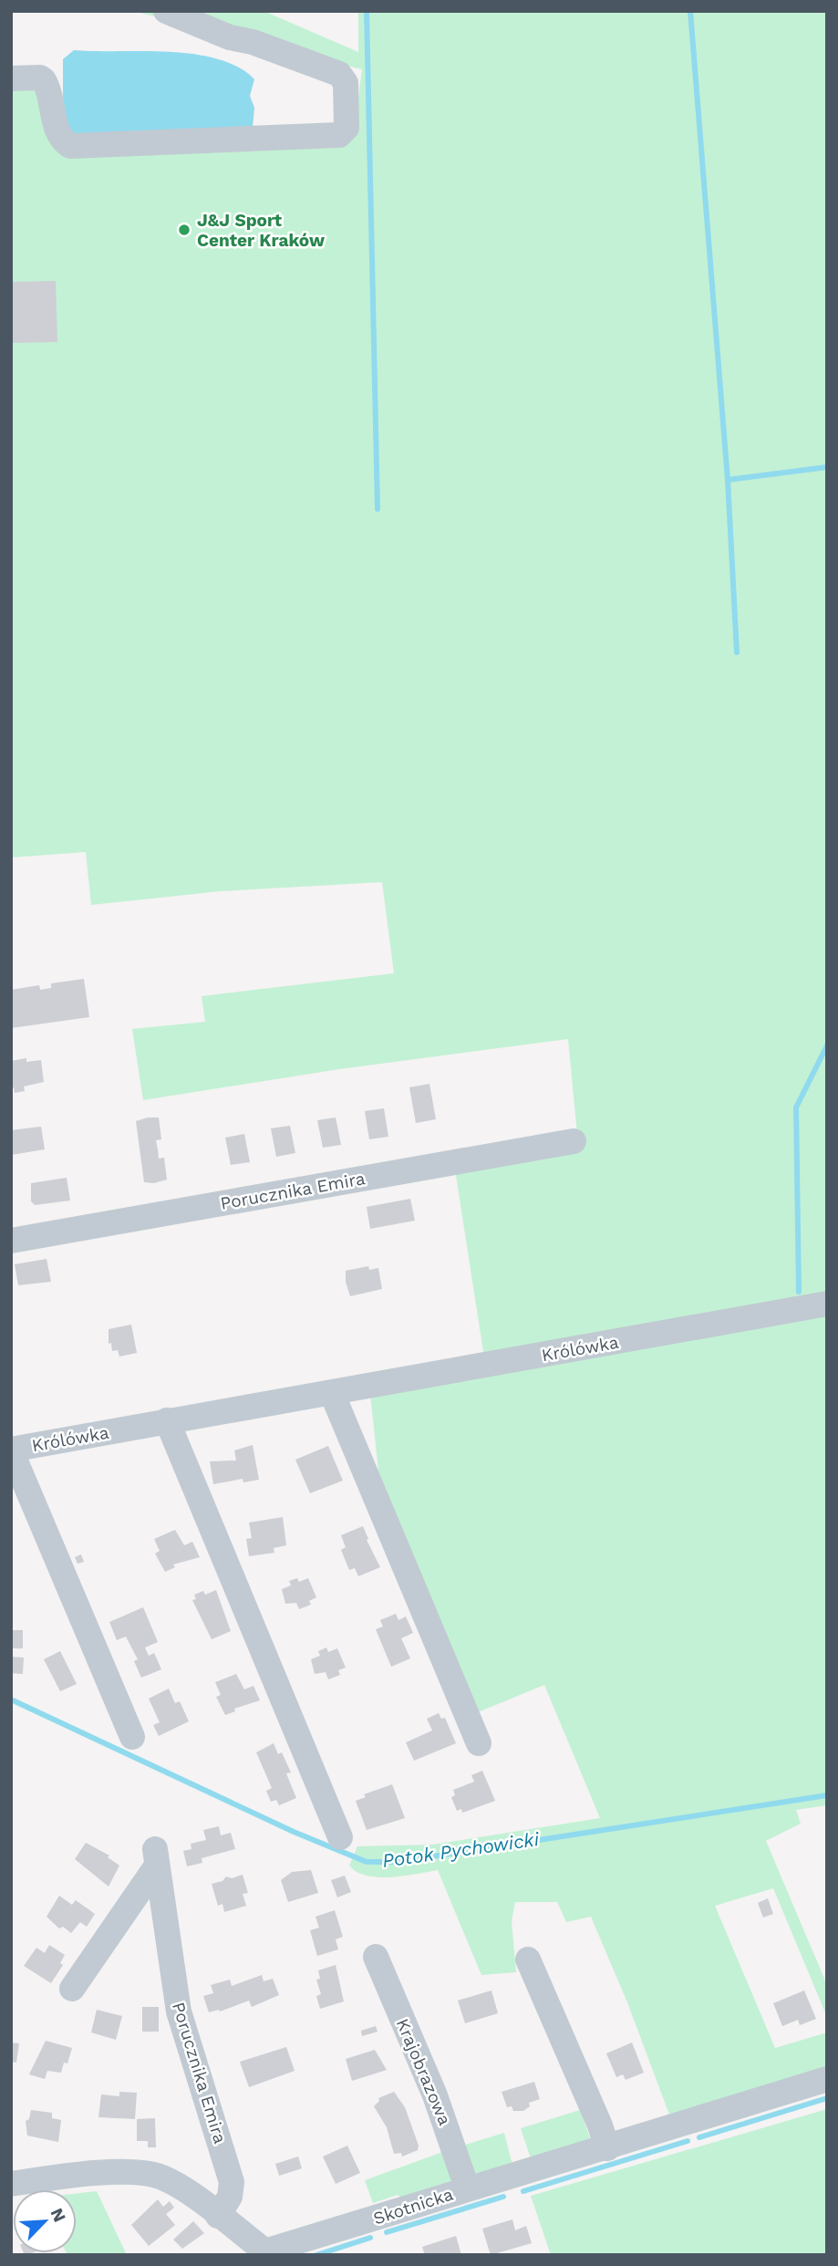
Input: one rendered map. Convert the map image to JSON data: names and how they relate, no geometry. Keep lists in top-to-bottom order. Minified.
{"streets":{"street":["Porucznika Emira","Królówka","Krajobrazowa","Skotnicka"]},"crossings":[["Porucznika Emira","Skotnicka"],["Krajobrazowa","Skotnicka"]],"water":["Potok Pychowicki"],"places":["J&J Sport Center Kraków"],"north":"top right"}
